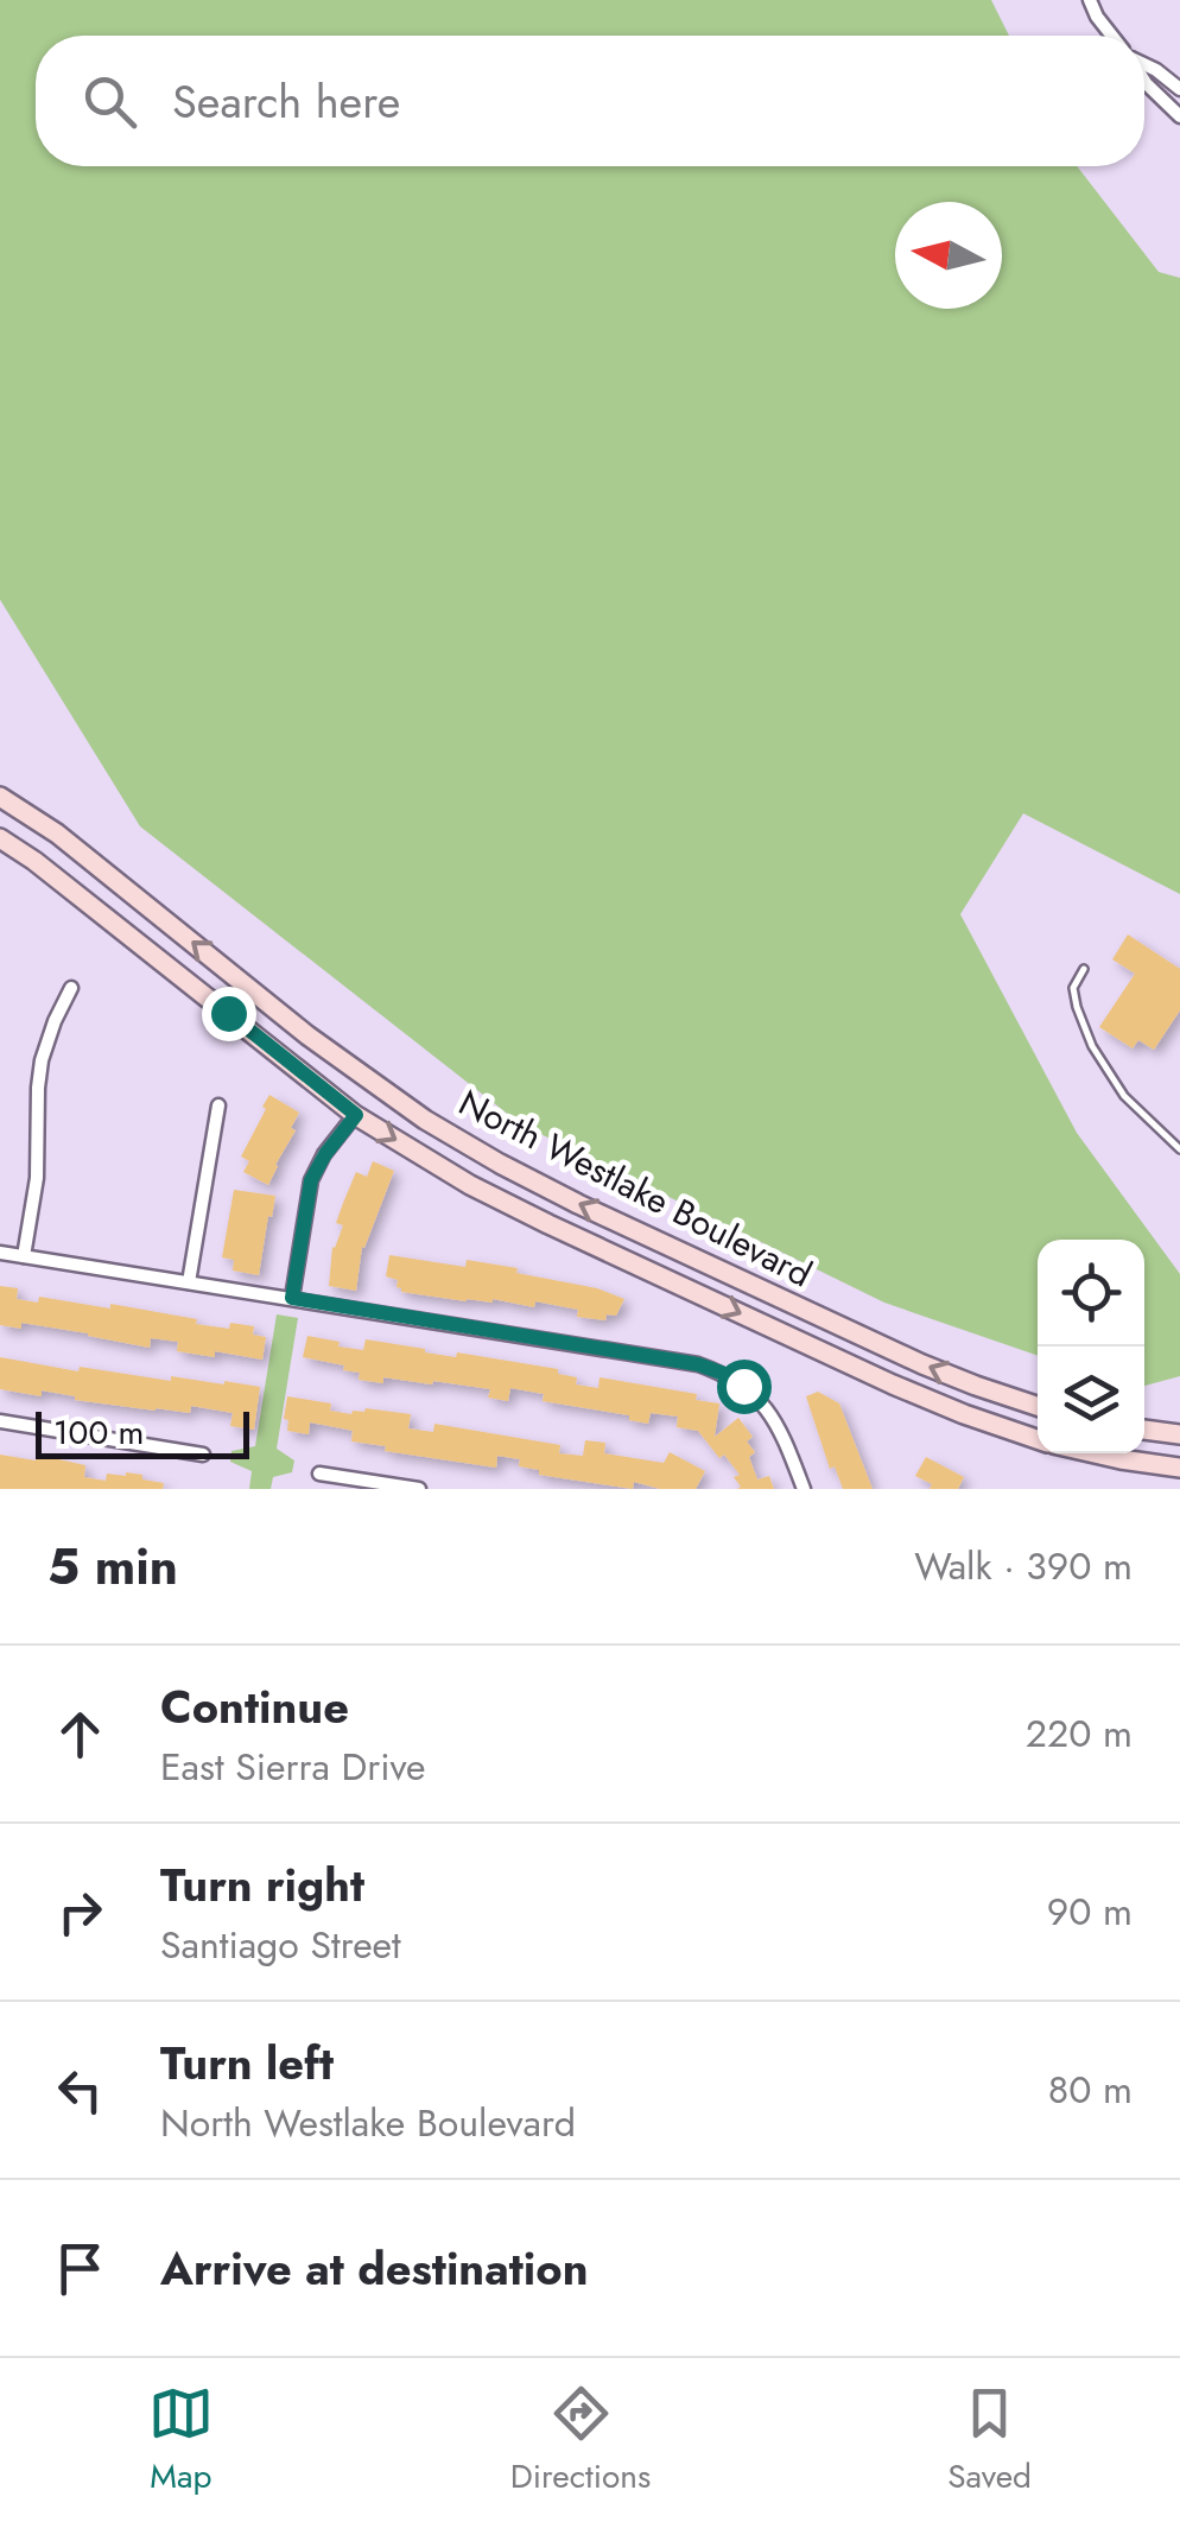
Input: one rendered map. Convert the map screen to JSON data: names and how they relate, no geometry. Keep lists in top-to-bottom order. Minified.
{"streets":{"main road":["North Westlake Boulevard"]},"scale_bar":"100 m","north":"left","page":{"search":"Search here","scale":"100 m","heading":["5 min","Walk · 390 m"],"list":[["Continue","East Sierra Drive","220 m"],["Turn right","Santiago Street","90 m"],["Turn left","North Westlake Boulevard","80 m"],"Arrive at destination"],"nav":["Map","Directions","Saved"]}}
